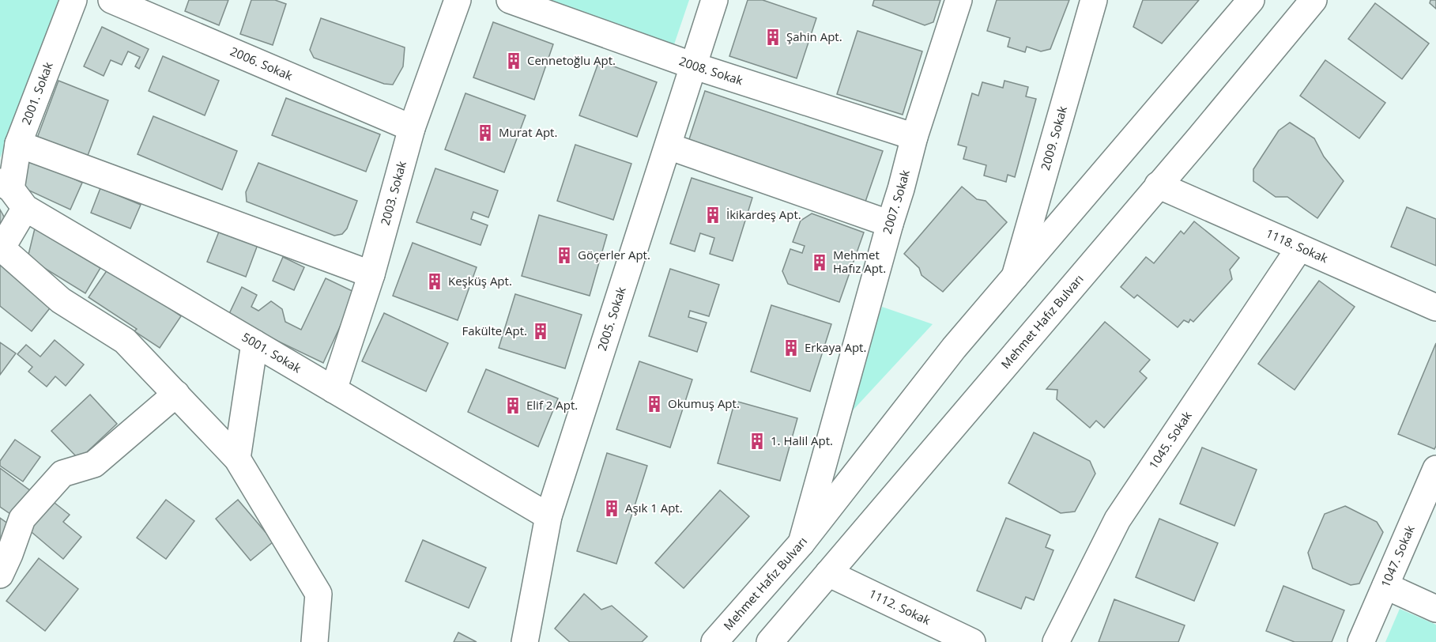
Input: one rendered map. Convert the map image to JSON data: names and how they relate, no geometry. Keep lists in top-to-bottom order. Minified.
{"streets":{"street":["2006. Sokak","2008. Sokak","2001. Sokak","2009. Sokak","2003. Sokak","2007. Sokak","1118. Sokak","2005. Sokak","Mehmet Hafız Bulvarı","5001. Sokak","1045. Sokak","1047. Sokak","1112. Sokak"]},"crossings":[["2006. Sokak","2003. Sokak"],["2008. Sokak","2007. Sokak"],["2008. Sokak","2005. Sokak"],["2001. Sokak","5001. Sokak"],["2009. Sokak","Mehmet Hafız Bulvarı"],["2003. Sokak","5001. Sokak"],["2007. Sokak","Mehmet Hafız Bulvarı"],["1118. Sokak","Mehmet Hafız Bulvarı"],["1118. Sokak","1045. Sokak"],["2005. Sokak","5001. Sokak"],["Mehmet Hafız Bulvarı","1112. Sokak"]],"places":{"building":["Şahin Apt.","Cennetoğlu Apt.","Murat Apt.","İkikardeş Apt.","Göçerler Apt.","Mehmet Hafız Apt.","Keşküş Apt.","Fakülte Apt.","Erkaya Apt.","Okumuş Apt.","Elif 2 Apt.","1. Halil Apt.","Aşık 1 Apt."]}}
